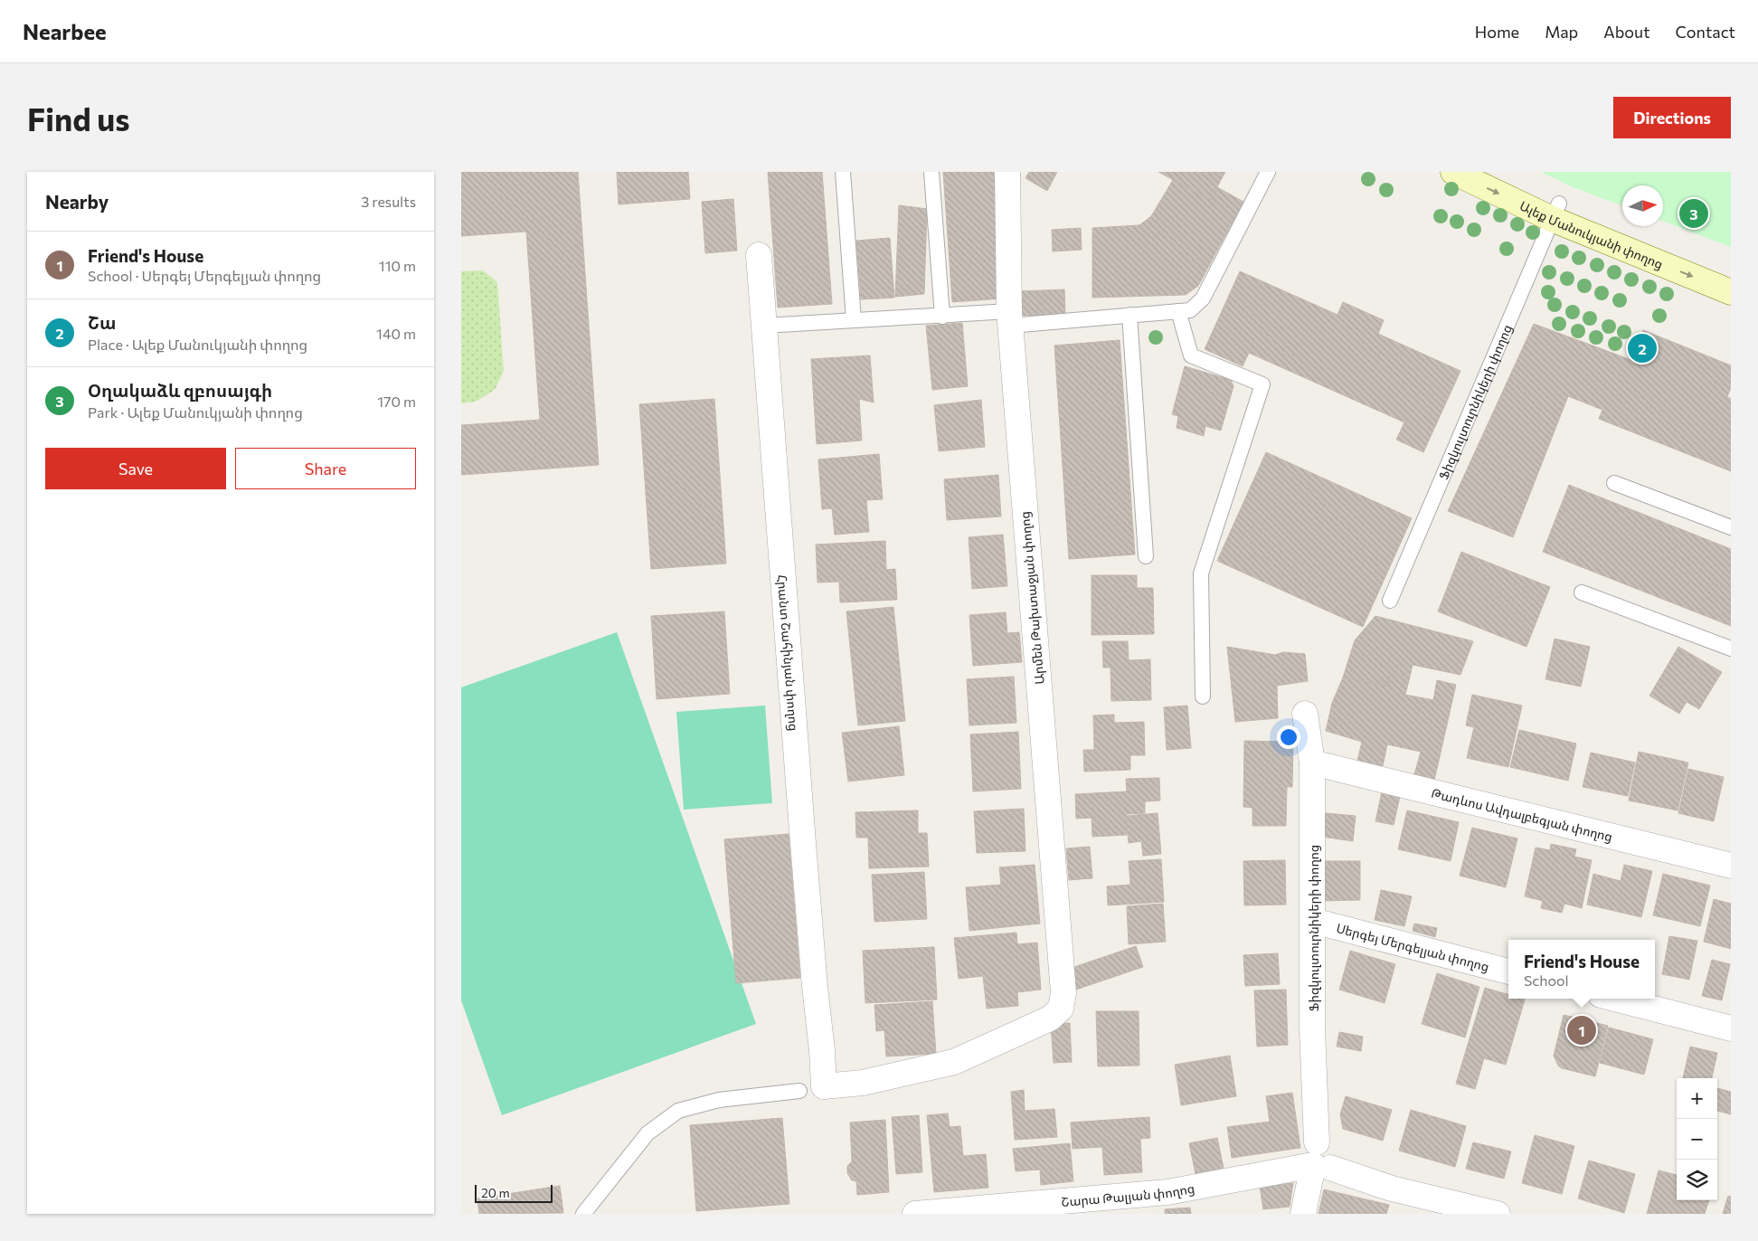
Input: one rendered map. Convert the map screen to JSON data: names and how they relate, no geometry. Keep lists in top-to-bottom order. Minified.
{"streets":{"street":["Ալեք Մանուկյանի փողոց","Ֆիզկուլտուրնիկերի փողոց","Արմեն Թախտաջյան փողոց","Հրանտ Շահինյան փողոց","Թադևոս Ավդալբեգյան փողոց","Սերգեյ Մերգելյան փողոց","Շարա Թալյան փողոց"]},"crossings":[["Ալեք Մանուկյանի փողոց","Ֆիզկուլտուրնիկերի փողոց"],["Ֆիզկուլտուրնիկերի փողոց","Թադևոս Ավդալբեգյան փողոց"],["Ֆիզկուլտուրնիկերի փողոց","Սերգեյ Մերգելյան փողոց"],["Ֆիզկուլտուրնիկերի փողոց","Շարա Թալյան փողոց"],["Արմեն Թախտաջյան փողոց","Հրանտ Շահինյան փողոց"]],"scale_bar":"20 m","north":"right","page":{"header":"Nearbee","nav":["Home","Map","About","Contact"],"buttons":["Directions",["Save","Share"]],"title":"Find us","heading":["Nearby","3 results"],"pins":["3","2","1"],"list":[{"mark":"1","name":"Friend's House","note":"School · Սերգեյ Մերգելյան փողոց","value":"110 m"},{"mark":"2","name":"Շա","note":"Place · Ալեք Մանուկյանի փողոց","value":"140 m"},{"mark":"3","name":"Օղակաձև զբոսայգի","note":"Park · Ալեք Մանուկյանի փողոց","value":"170 m"}],"popup":["Friend's House","School"],"map_buttons":["+","−"],"scale":"20 m"}}
